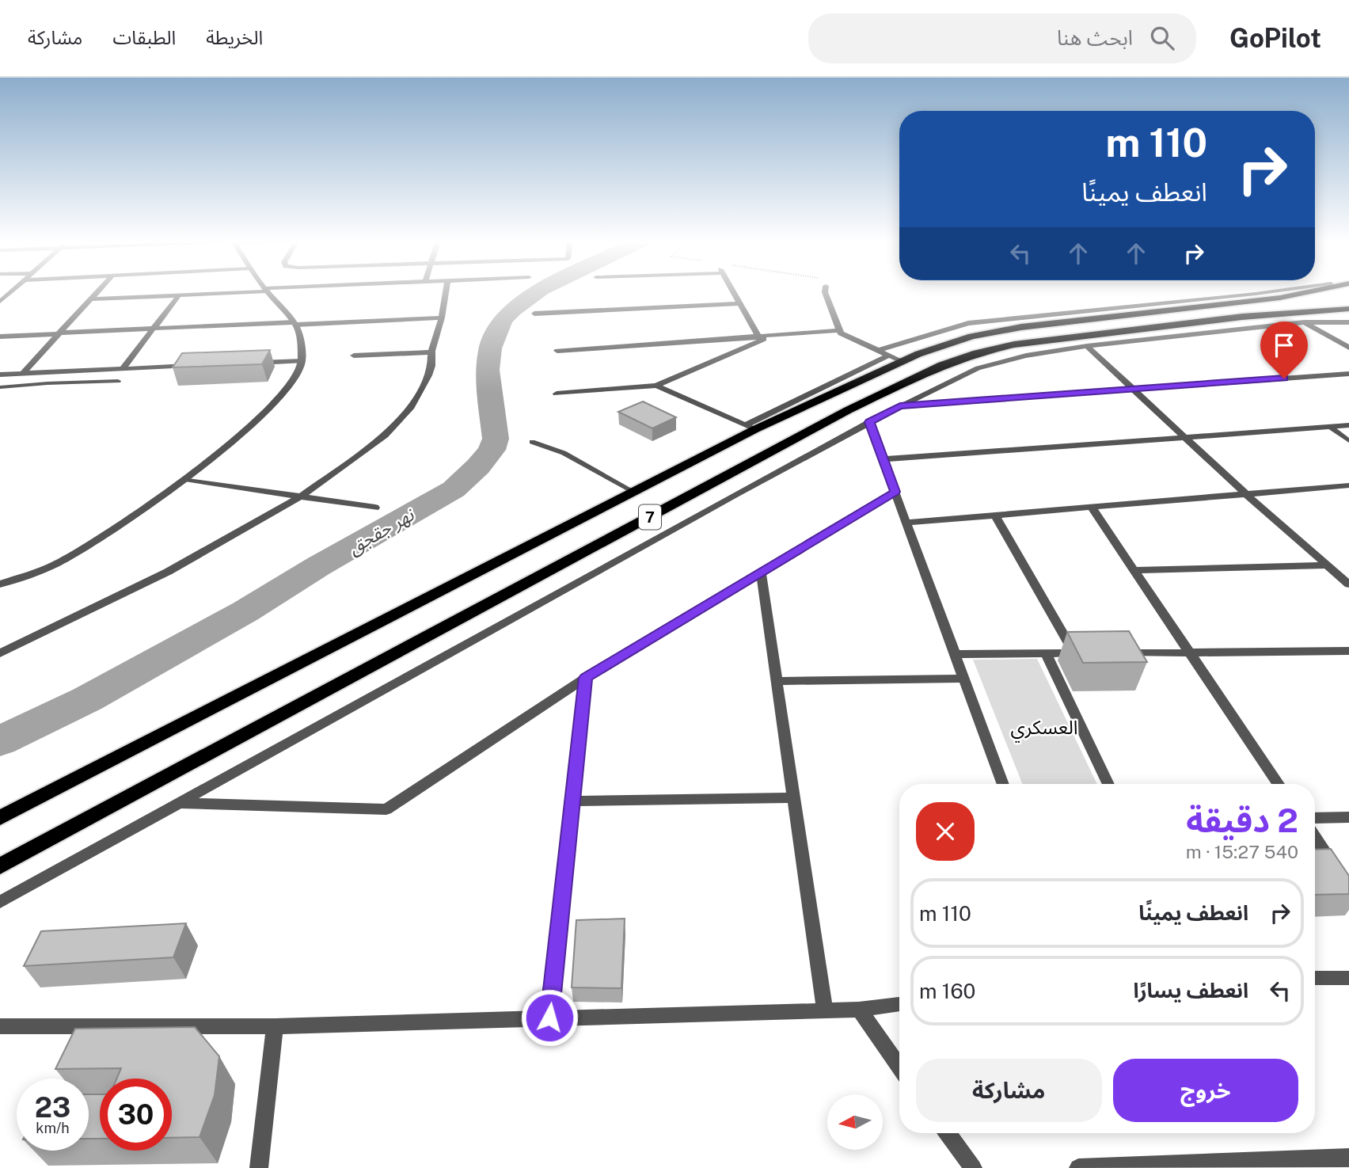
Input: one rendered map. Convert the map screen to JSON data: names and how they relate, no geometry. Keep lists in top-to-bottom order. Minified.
{"streets":{"highway":["7"]},"districts":["العسكري"],"water":["نهر جقجق"],"north":"left","page":{"header":"GoPilot","search":"ابحث هنا","nav":["الخريطة","الطبقات","مشاركة"],"turn":["110 m","انعطف يمينًا"],"heading":["2 دقيقة","540 m · 15:27"],"list":[{"name":"انعطف يمينًا","value":"110 m"},{"name":"انعطف يسارًا","value":"160 m"}],"buttons":["خروج","مشاركة"],"speed":"23 km/h","limit":"30"}}
